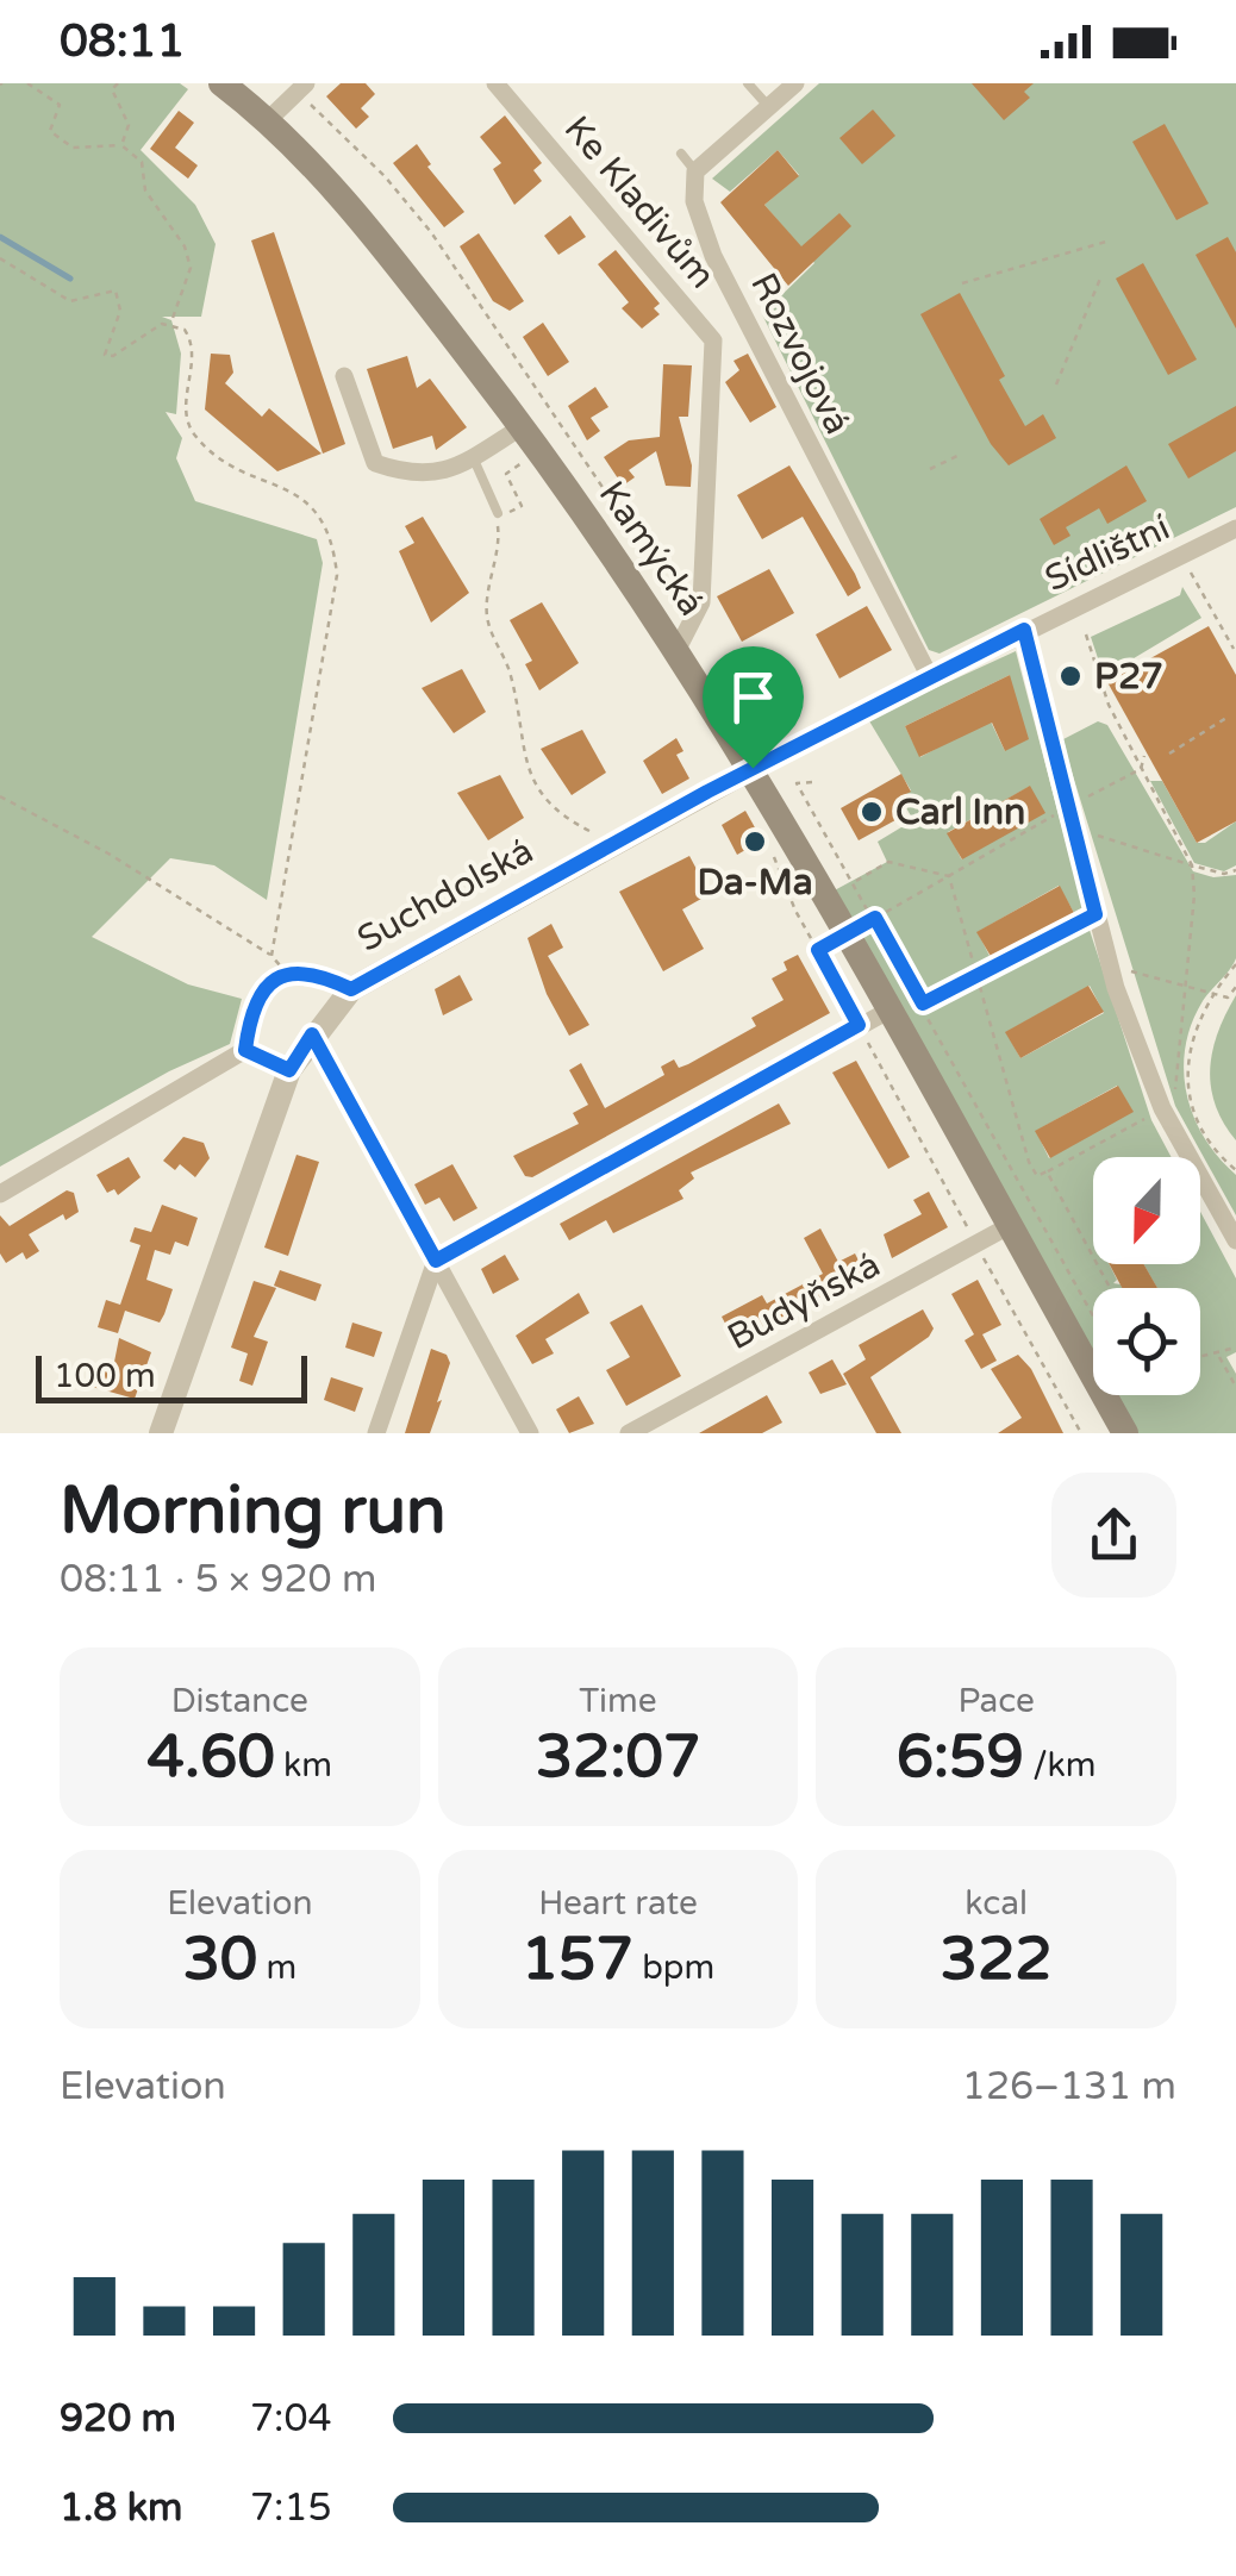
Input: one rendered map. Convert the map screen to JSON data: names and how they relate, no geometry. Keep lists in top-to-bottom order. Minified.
{"streets":{"main road":["Kamýcká"],"street":["Ke Kladivům","Rozvojová","Sídlištní","Suchdolská","Budyňská"]},"crossings":[["Ke Kladivům","Kamýcká"],["Rozvojová","Sídlištní"],["Kamýcká","Sídlištní"],["Kamýcká","Suchdolská"],["Kamýcká","Budyňská"],["Sídlištní","Suchdolská"]],"places":["P27","Carl Inn","Da-Ma"],"scale_bar":"100 m","north":"bottom","page":{"status":"08:11","scale":"100 m","heading":["Morning run","08:11 · 5 × 920 m"],"stats":[["Distance","4.60 km"],["Time","32:07"],["Pace","6:59 /km"],["Elevation","30 m"],["Heart rate","157 bpm"],["kcal","322"]],"chart":["Elevation","126–131 m"],"list":[{"name":"920 m","note":"7:04"},{"name":"1.8 km","note":"7:15"}]}}
